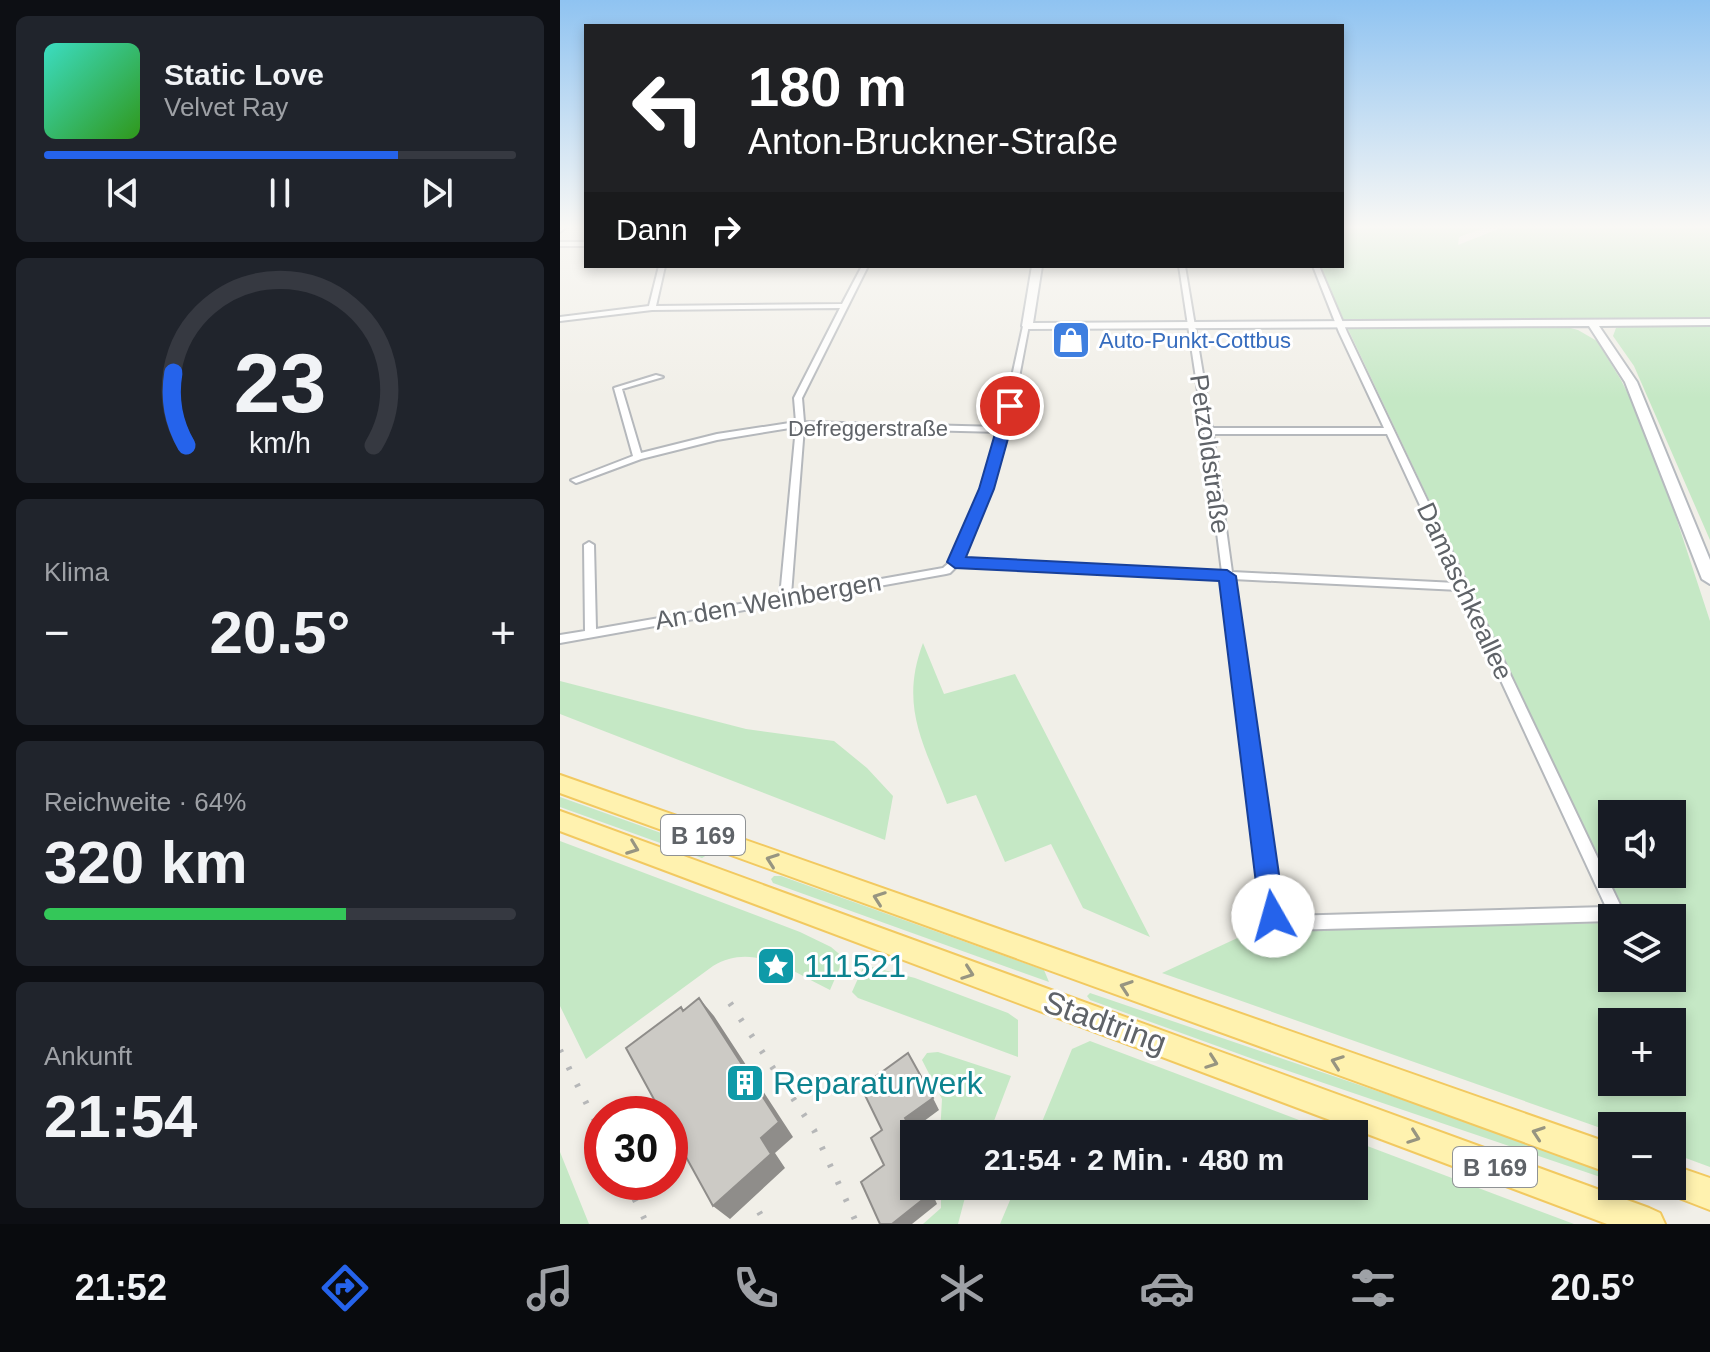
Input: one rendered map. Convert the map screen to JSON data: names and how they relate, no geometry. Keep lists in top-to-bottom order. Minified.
{"streets":{"main road":["B 169","Stadtring"],"street":["Defreggerstraße","Petzoldstraße","Damaschkeallee","An den Weinbergen"]},"crossings":[["Petzoldstraße","An den Weinbergen"],["Damaschkeallee","An den Weinbergen"]],"places":{"shop":["Auto-Punkt-Cottbus"],"place":["111521"],"building":["Reparaturwerk"]},"page":{"turn":["180 m","Anton-Bruckner-Straße"],"song":["Static Love","Velvet Ray"],"then":"Dann","tile":["Klima",["Reichweite · 64%","320 km"],["Ankunft","21:54"]],"heat":["−","20.5°","+"],"map_buttons":["+","−"],"limit":"30","trip":"21:54 · 2 Min. · 480 m","tabs":["21:52","20.5°"],"gauge":["23","km/h"]}}
